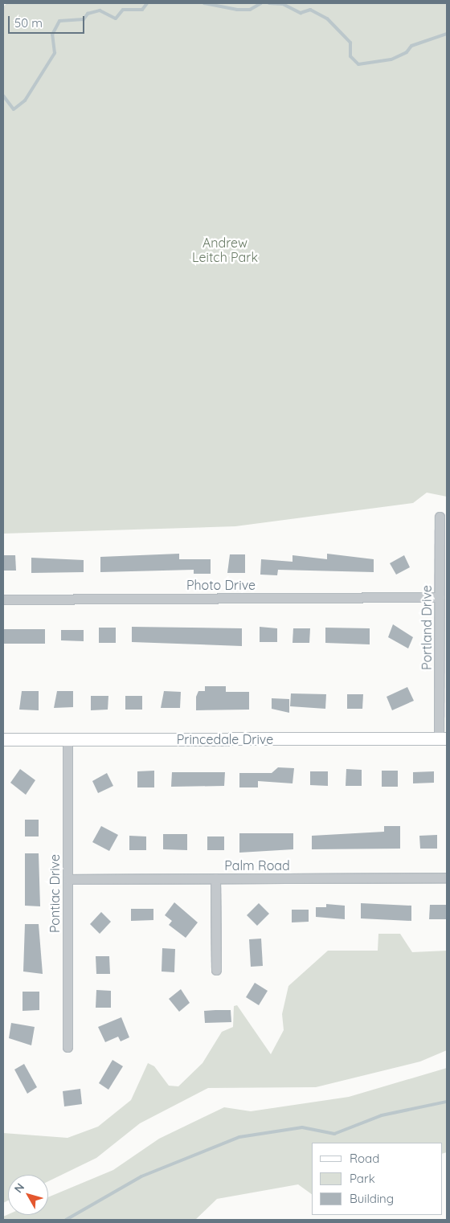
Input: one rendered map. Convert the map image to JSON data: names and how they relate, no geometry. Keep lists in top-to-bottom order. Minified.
{"streets":{"street":["Photo Drive","Portland Drive","Princedale Drive","Palm Road","Pontiac Drive"]},"crossings":[["Photo Drive","Portland Drive"],["Portland Drive","Princedale Drive"],["Princedale Drive","Pontiac Drive"],["Palm Road","Pontiac Drive"]],"parks":["Andrew Leitch Park"],"legend":["Road","Park","Building"],"scale_bar":"50 m","north":"top left"}
